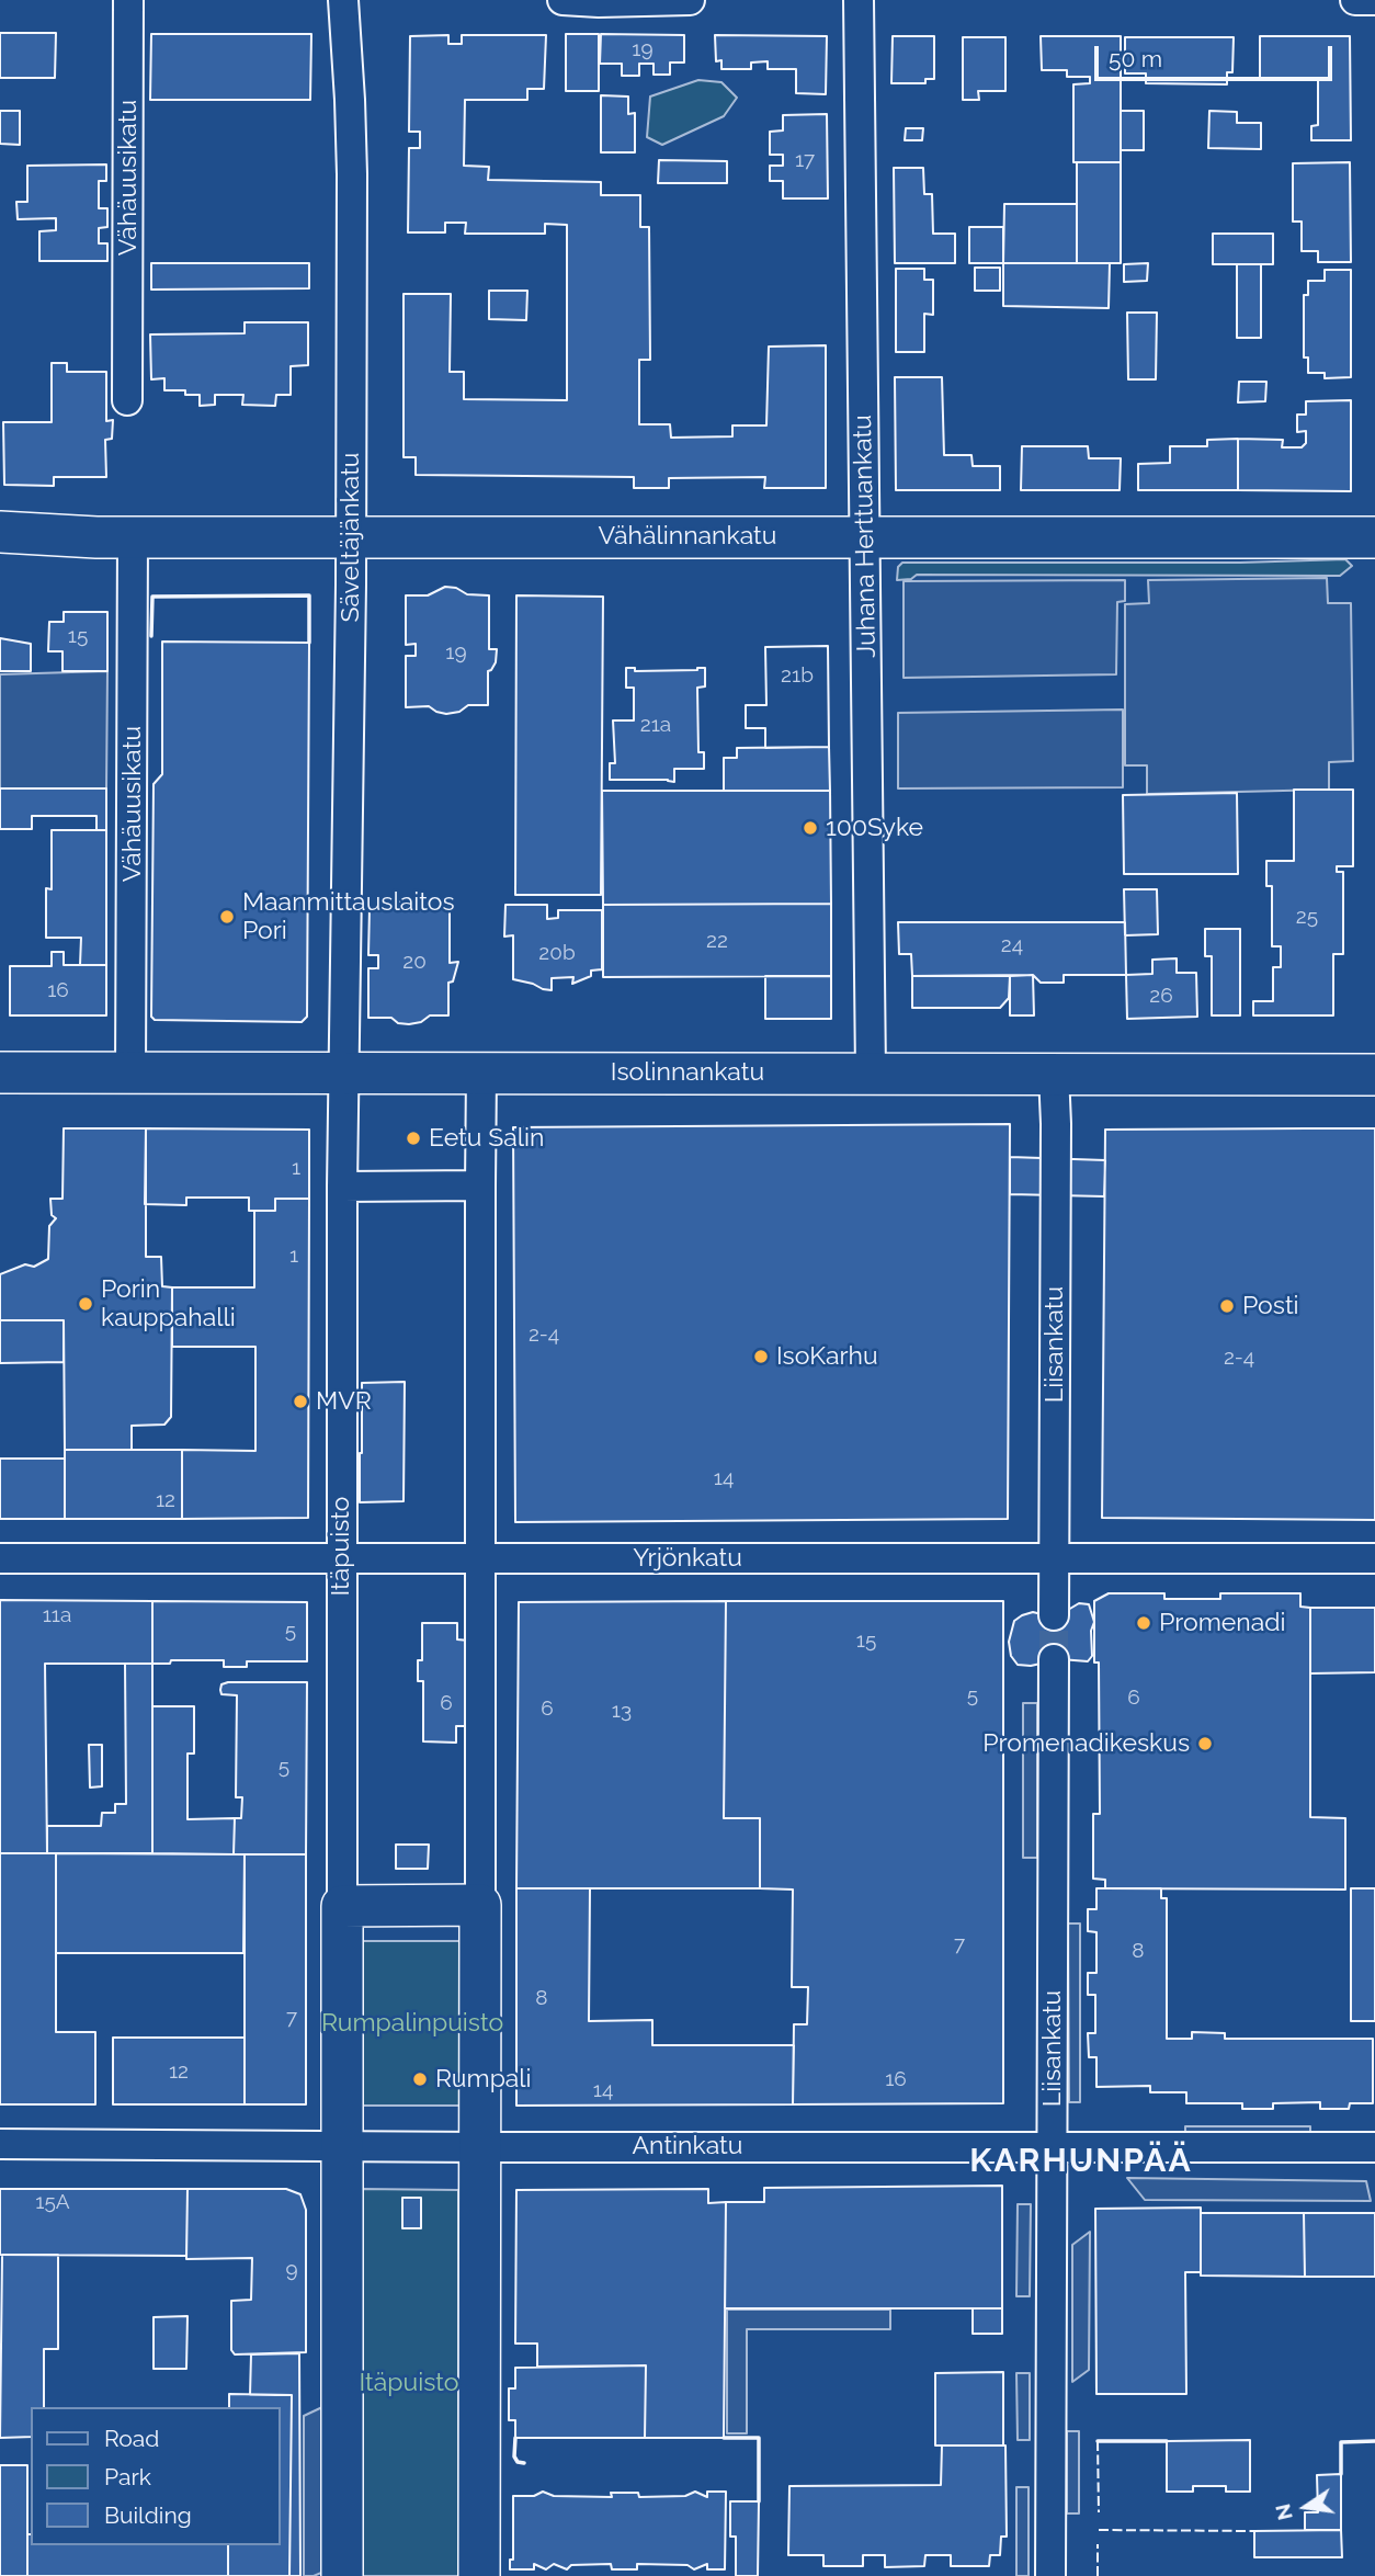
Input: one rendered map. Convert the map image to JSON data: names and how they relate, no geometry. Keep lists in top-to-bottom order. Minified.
{"streets":{"main road":["Vähälinnankatu","Isolinnankatu","Itäpuisto"],"street":["Vähäuusikatu","Juhana Herttuankatu","Säveltäjänkatu","Liisankatu","Yrjönkatu","Antinkatu"]},"crossings":[["Vähäuusikatu","Vähälinnankatu"],["Vähäuusikatu","Isolinnankatu"],["Vähälinnankatu","Juhana Herttuankatu"],["Vähälinnankatu","Säveltäjänkatu"],["Juhana Herttuankatu","Isolinnankatu"],["Säveltäjänkatu","Isolinnankatu"],["Säveltäjänkatu","Itäpuisto"],["Isolinnankatu","Liisankatu"],["Isolinnankatu","Itäpuisto"],["Liisankatu","Yrjönkatu"],["Liisankatu","Antinkatu"],["Itäpuisto","Yrjönkatu"],["Itäpuisto","Antinkatu"]],"districts":["KARHUNPÄÄ"],"parks":["Rumpalinpuisto","Itäpuisto"],"places":["100Syke","Maanmittauslaitos Pori","Eetu Salin","Porin kauppahalli","Posti","IsoKarhu","MVR","Promenadi","Promenadikeskus","Rumpali"],"house_numbers":["19","17","15","19","21b","21a","25","22","24","20b","20","16","26","1","1","2-4","2-4","14","12","11a","5","15","5","6","6","6","13","5","7","8","8","7","12","16","14","15A","9"],"legend":["Road","Park","Building"],"scale_bar":"50 m","north":"left"}
